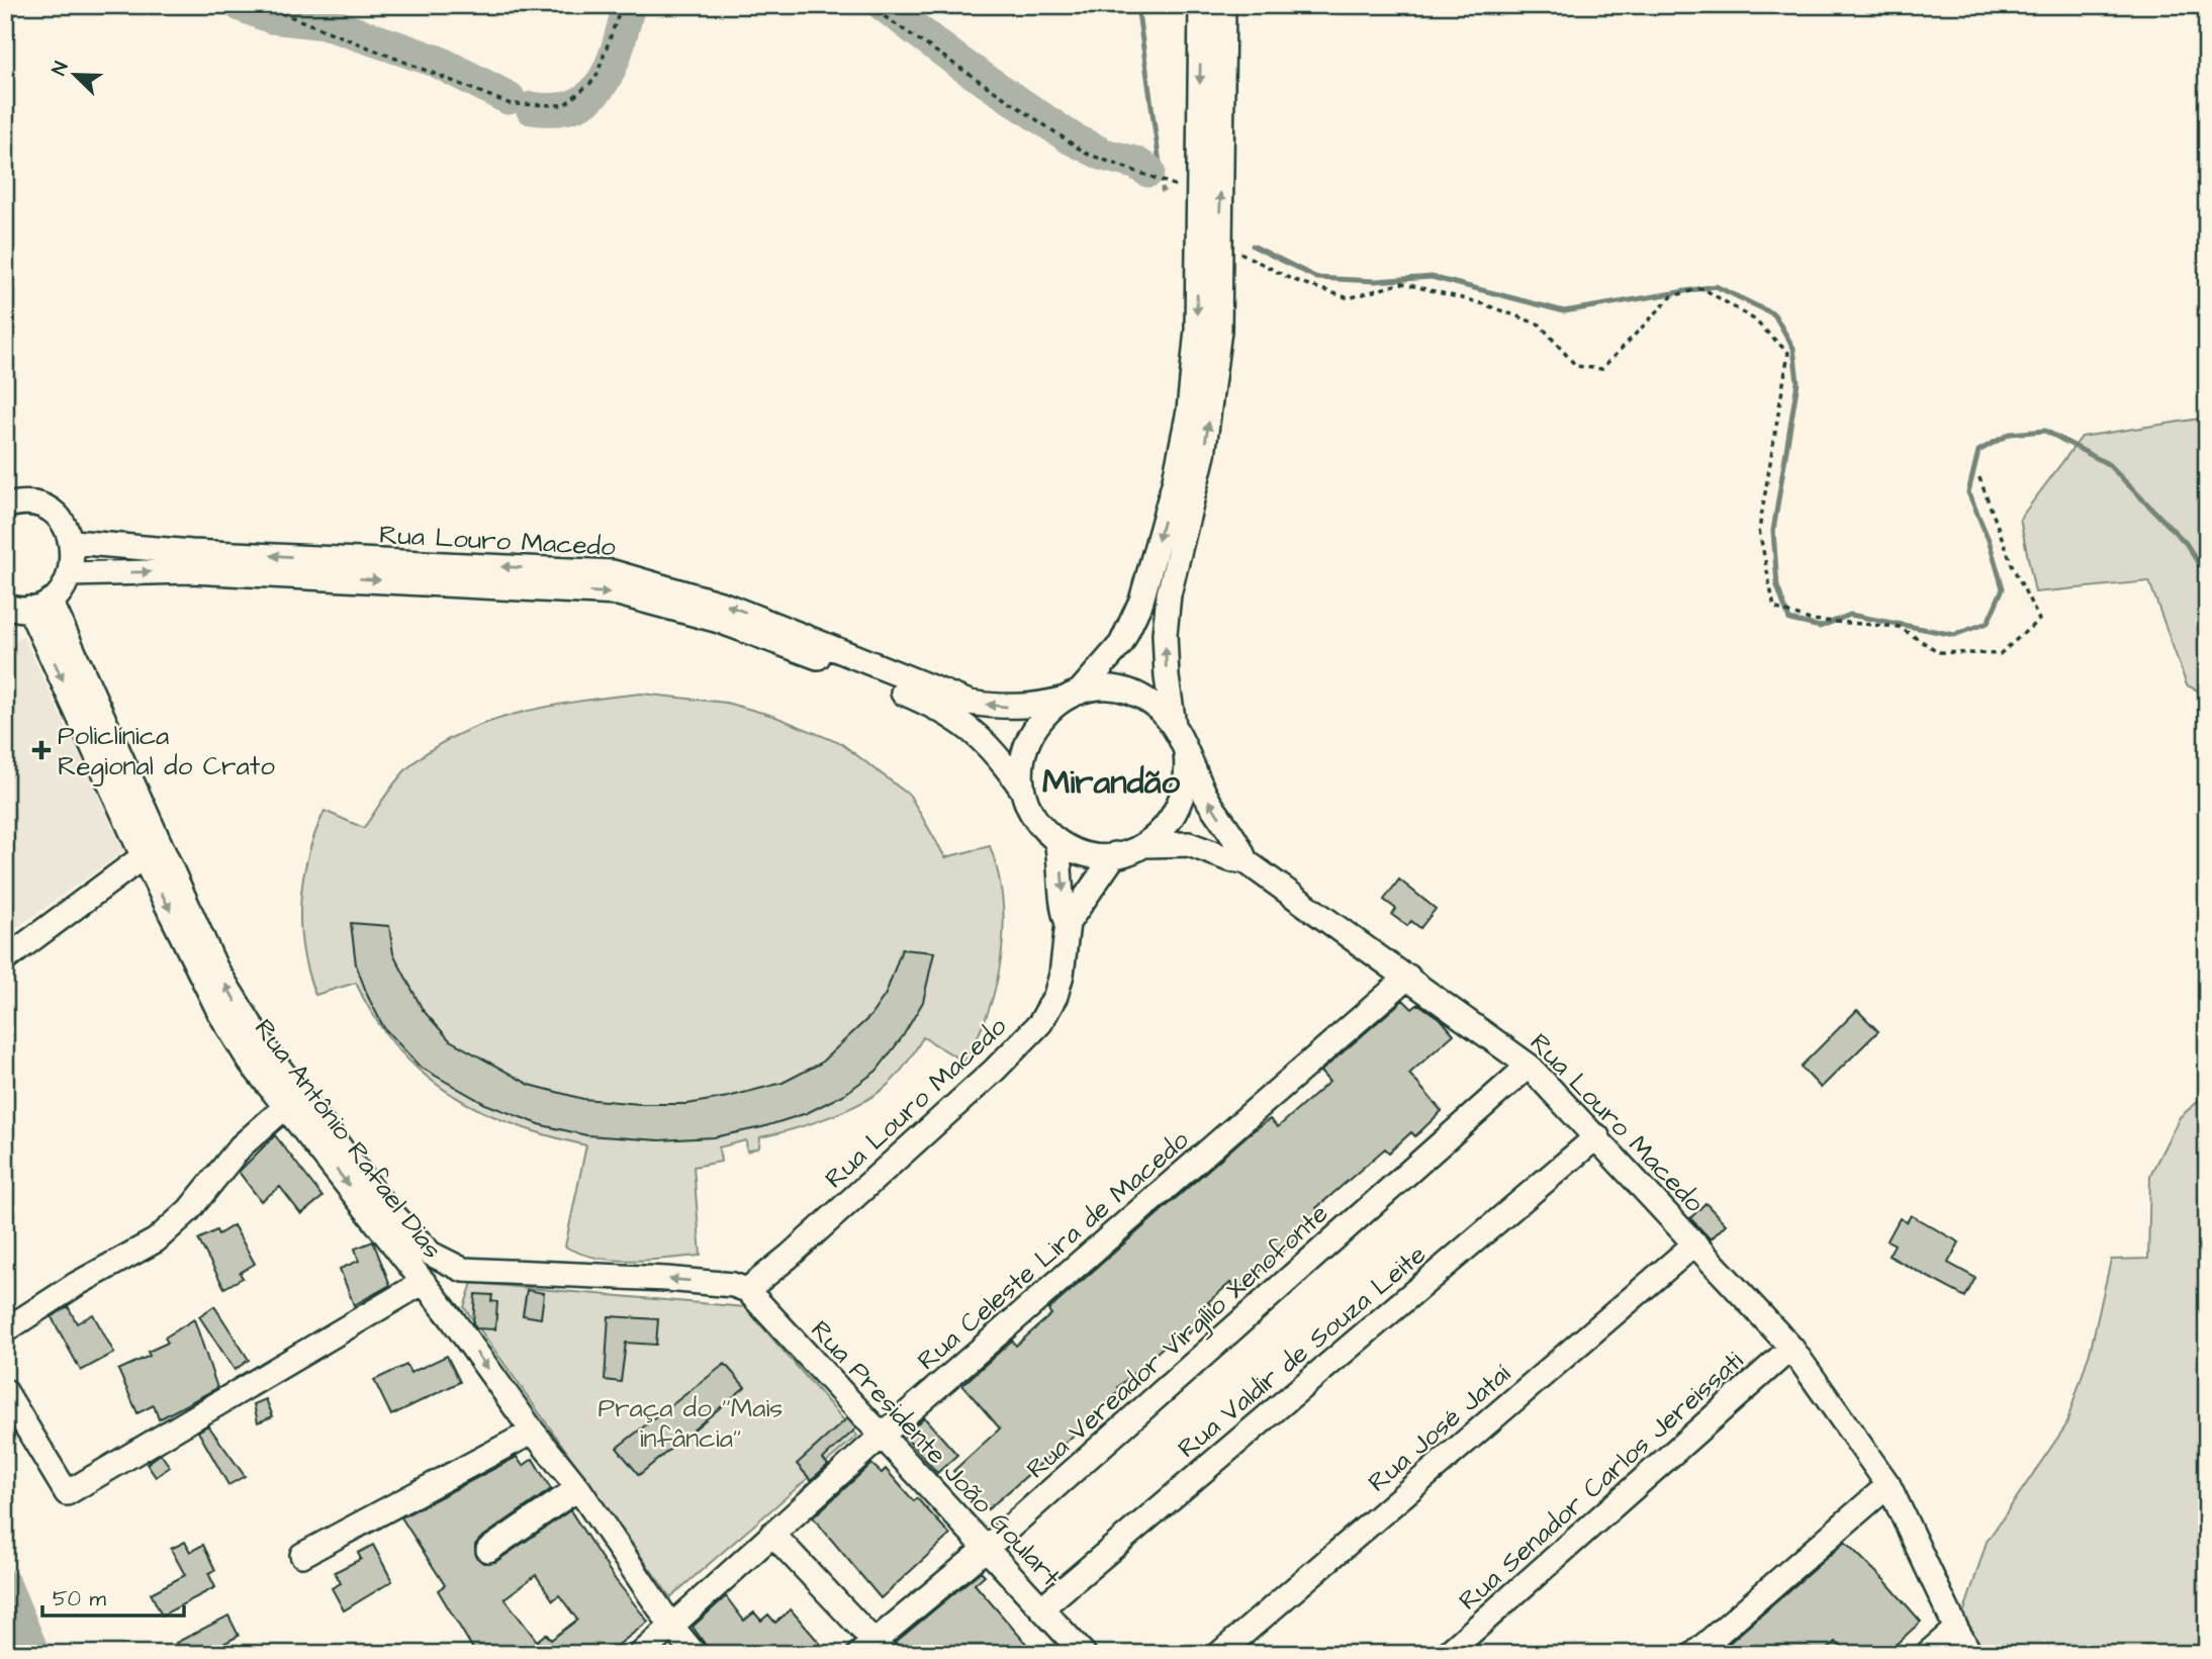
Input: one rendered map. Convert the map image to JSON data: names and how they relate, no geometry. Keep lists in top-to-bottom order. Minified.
{"streets":{"street":["Rua Louro Macedo","Rua Antônio Rafael Dias","Rua Celeste Lira de Macedo","Rua Vereador Virgílio Xenofonte","Rua Valdir de Souza Leite","Rua José Jataí","Rua Presidente João Goulart","Rua Senador Carlos Jereissati"]},"crossings":[["Rua Louro Macedo","Rua Antônio Rafael Dias"],["Rua Louro Macedo","Rua Celeste Lira de Macedo"],["Rua Louro Macedo","Rua Vereador Virgílio Xenofonte"],["Rua Louro Macedo","Rua Valdir de Souza Leite"],["Rua Louro Macedo","Rua José Jataí"],["Rua Louro Macedo","Rua Presidente João Goulart"],["Rua Louro Macedo","Rua Senador Carlos Jereissati"],["Rua Antônio Rafael Dias","Rua Celeste Lira de Macedo"],["Rua Antônio Rafael Dias","Rua Presidente João Goulart"],["Rua Celeste Lira de Macedo","Rua Presidente João Goulart"],["Rua Vereador Virgílio Xenofonte","Rua Presidente João Goulart"],["Rua Valdir de Souza Leite","Rua Presidente João Goulart"]],"districts":["Mirandão"],"parks":["Praça do ''Mais infância''"],"places":{"health":["Policlínica Regional do Crato"]},"scale_bar":"50 m","north":"top left"}
